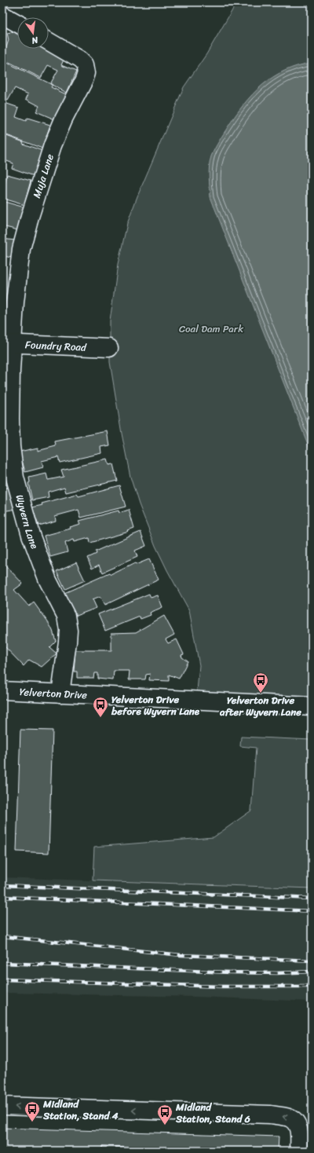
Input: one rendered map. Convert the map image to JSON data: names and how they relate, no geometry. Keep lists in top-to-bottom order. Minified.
{"streets":{"street":["Muja Lane","Foundry Road","Wyvern Lane","Yelverton Drive"]},"crossings":[["Muja Lane","Foundry Road"],["Muja Lane","Wyvern Lane"],["Foundry Road","Wyvern Lane"],["Wyvern Lane","Yelverton Drive"]],"parks":["Coal Dam Park"],"places":{"bus stop":["Yelverton Drive after Wyvern Lane","Yelverton Drive before Wyvern Lane","Midland Station, Stand 4","Midland Station, Stand 6"]},"north":"bottom"}
